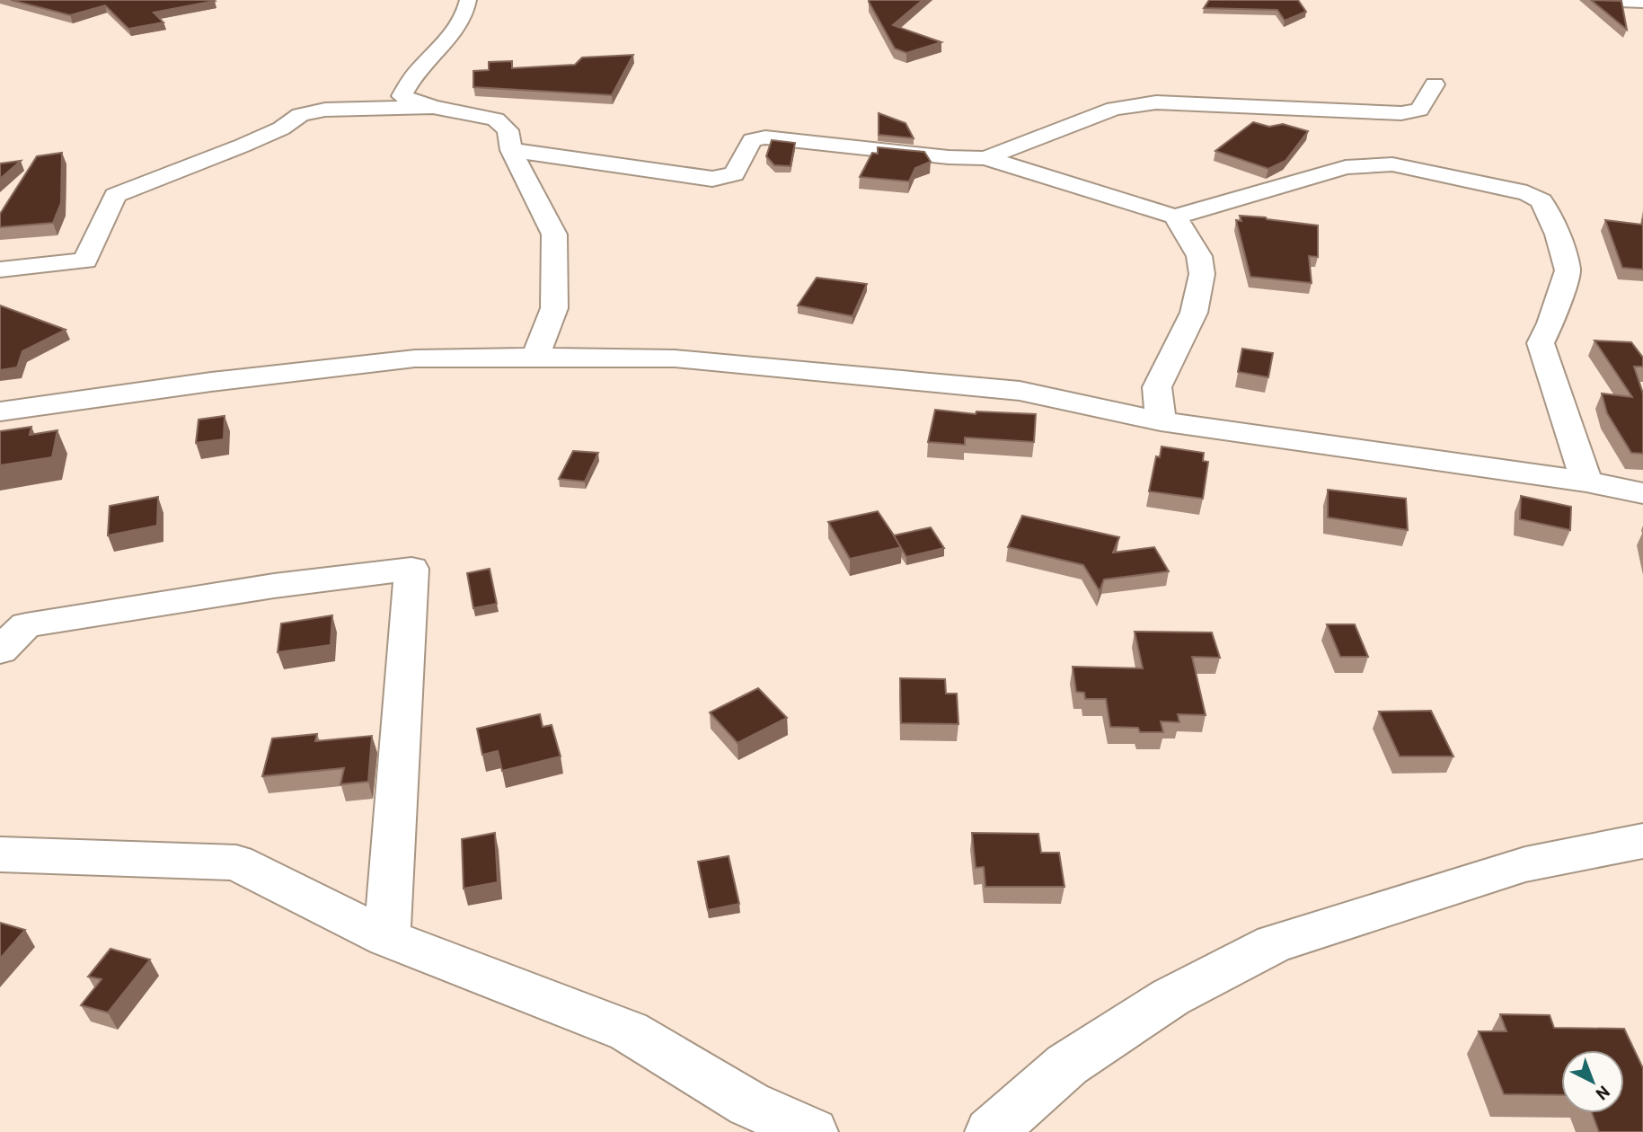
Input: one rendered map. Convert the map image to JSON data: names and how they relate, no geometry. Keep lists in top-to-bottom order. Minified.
{"north":"bottom right"}
